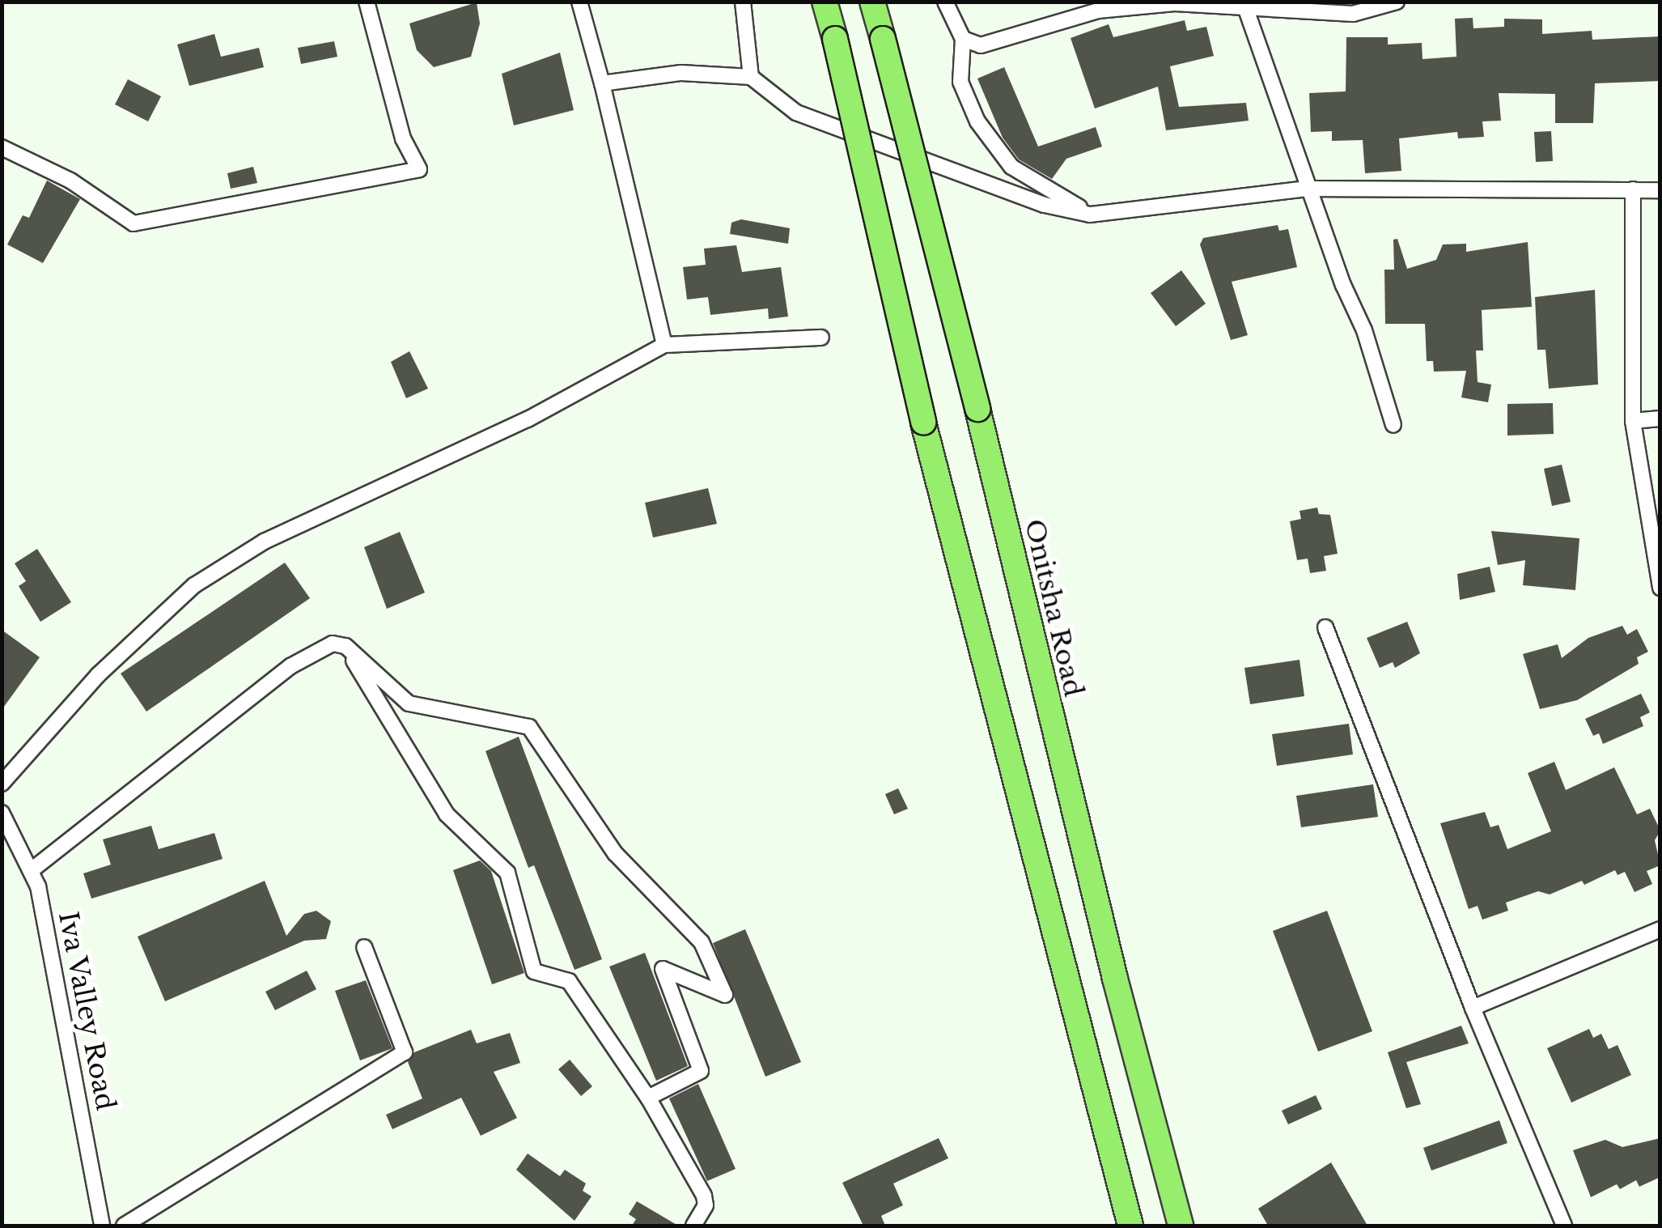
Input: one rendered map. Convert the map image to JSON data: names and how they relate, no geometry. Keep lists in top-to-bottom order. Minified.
{"streets":{"main road":["Onitsha Road"],"street":["Iva Valley Road"]}}
